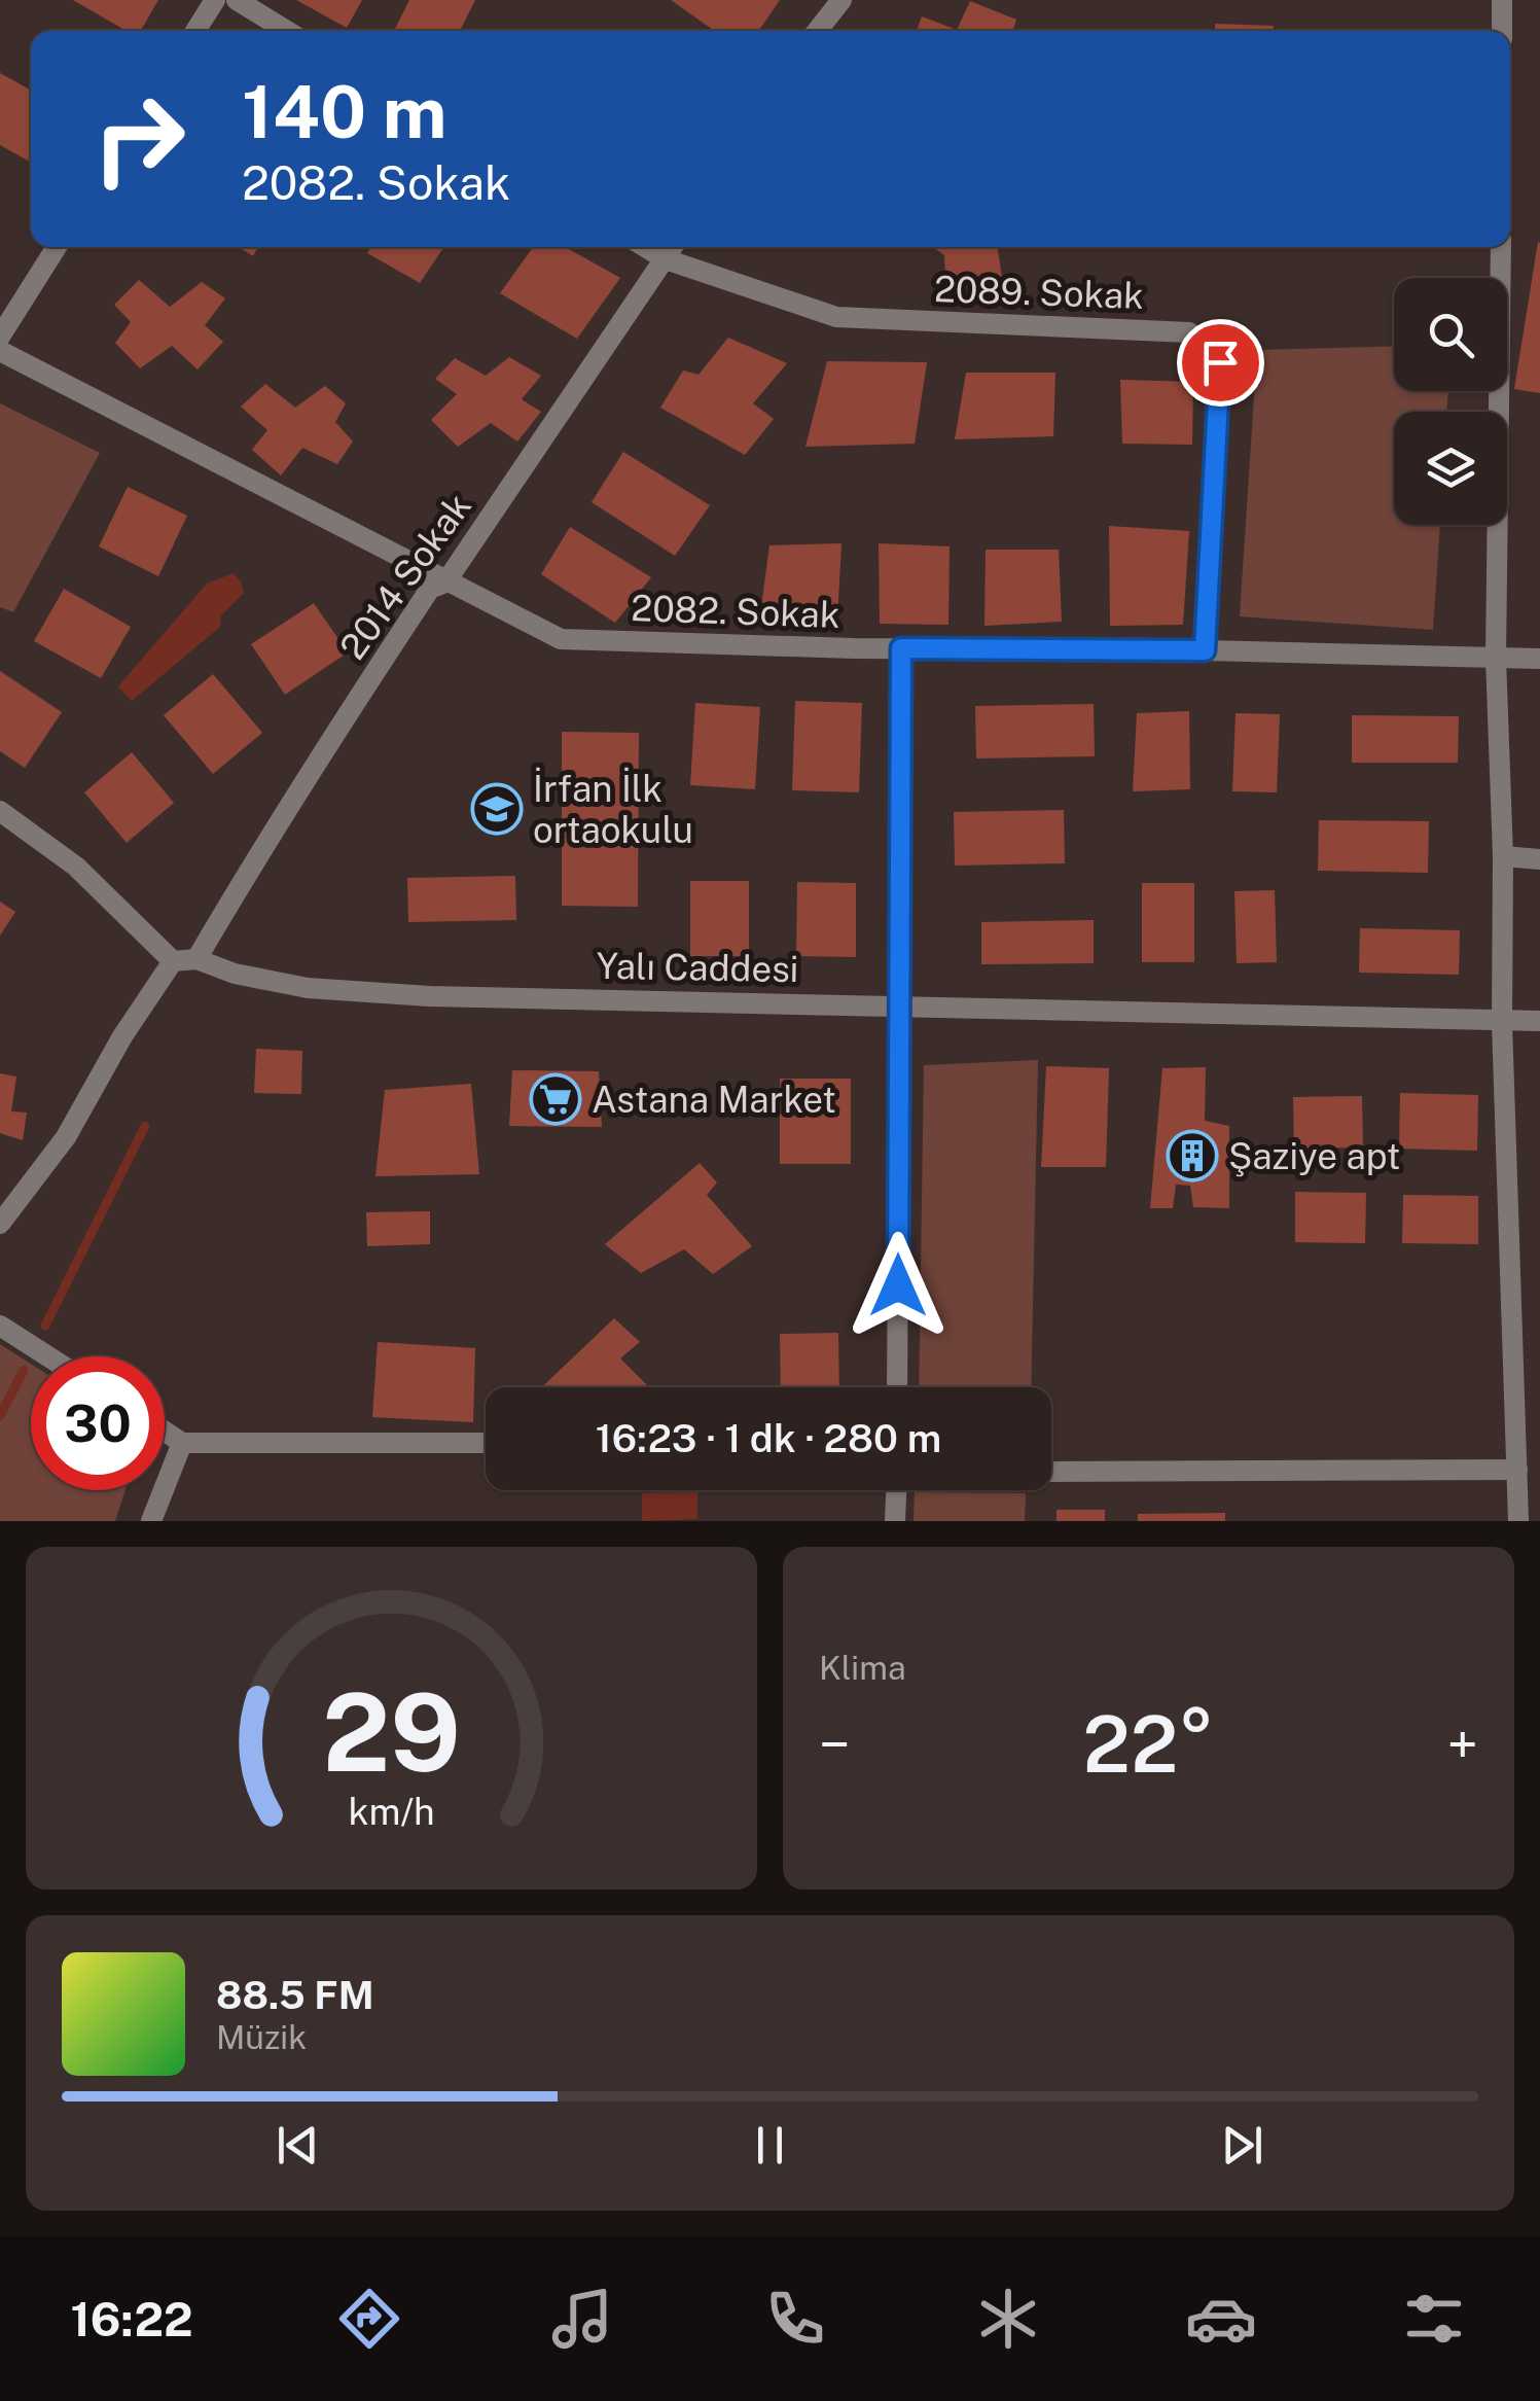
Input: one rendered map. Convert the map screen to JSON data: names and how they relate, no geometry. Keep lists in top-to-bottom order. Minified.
{"streets":{"street":["2089. Sokak","2014 Sokak","2082. Sokak","Yalı Caddesi"]},"crossings":[["2089. Sokak","2014 Sokak"],["2089. Sokak","2082. Sokak"],["2014 Sokak","2082. Sokak"],["2014 Sokak","Yalı Caddesi"]],"places":{"school or university":["İrfan İlk ortaokulu"],"supermarket":["Astana Market"],"building":["Şaziye apt"]},"page":{"turn":["140 m","2082. Sokak"],"limit":"30","trip":"16:23 · 1 dk · 280 m","tile":"Klima","heat":["−","22°","+"],"song":["88.5 FM","Müzik"],"tabs":"16:22","gauge":["29","km/h"]}}
